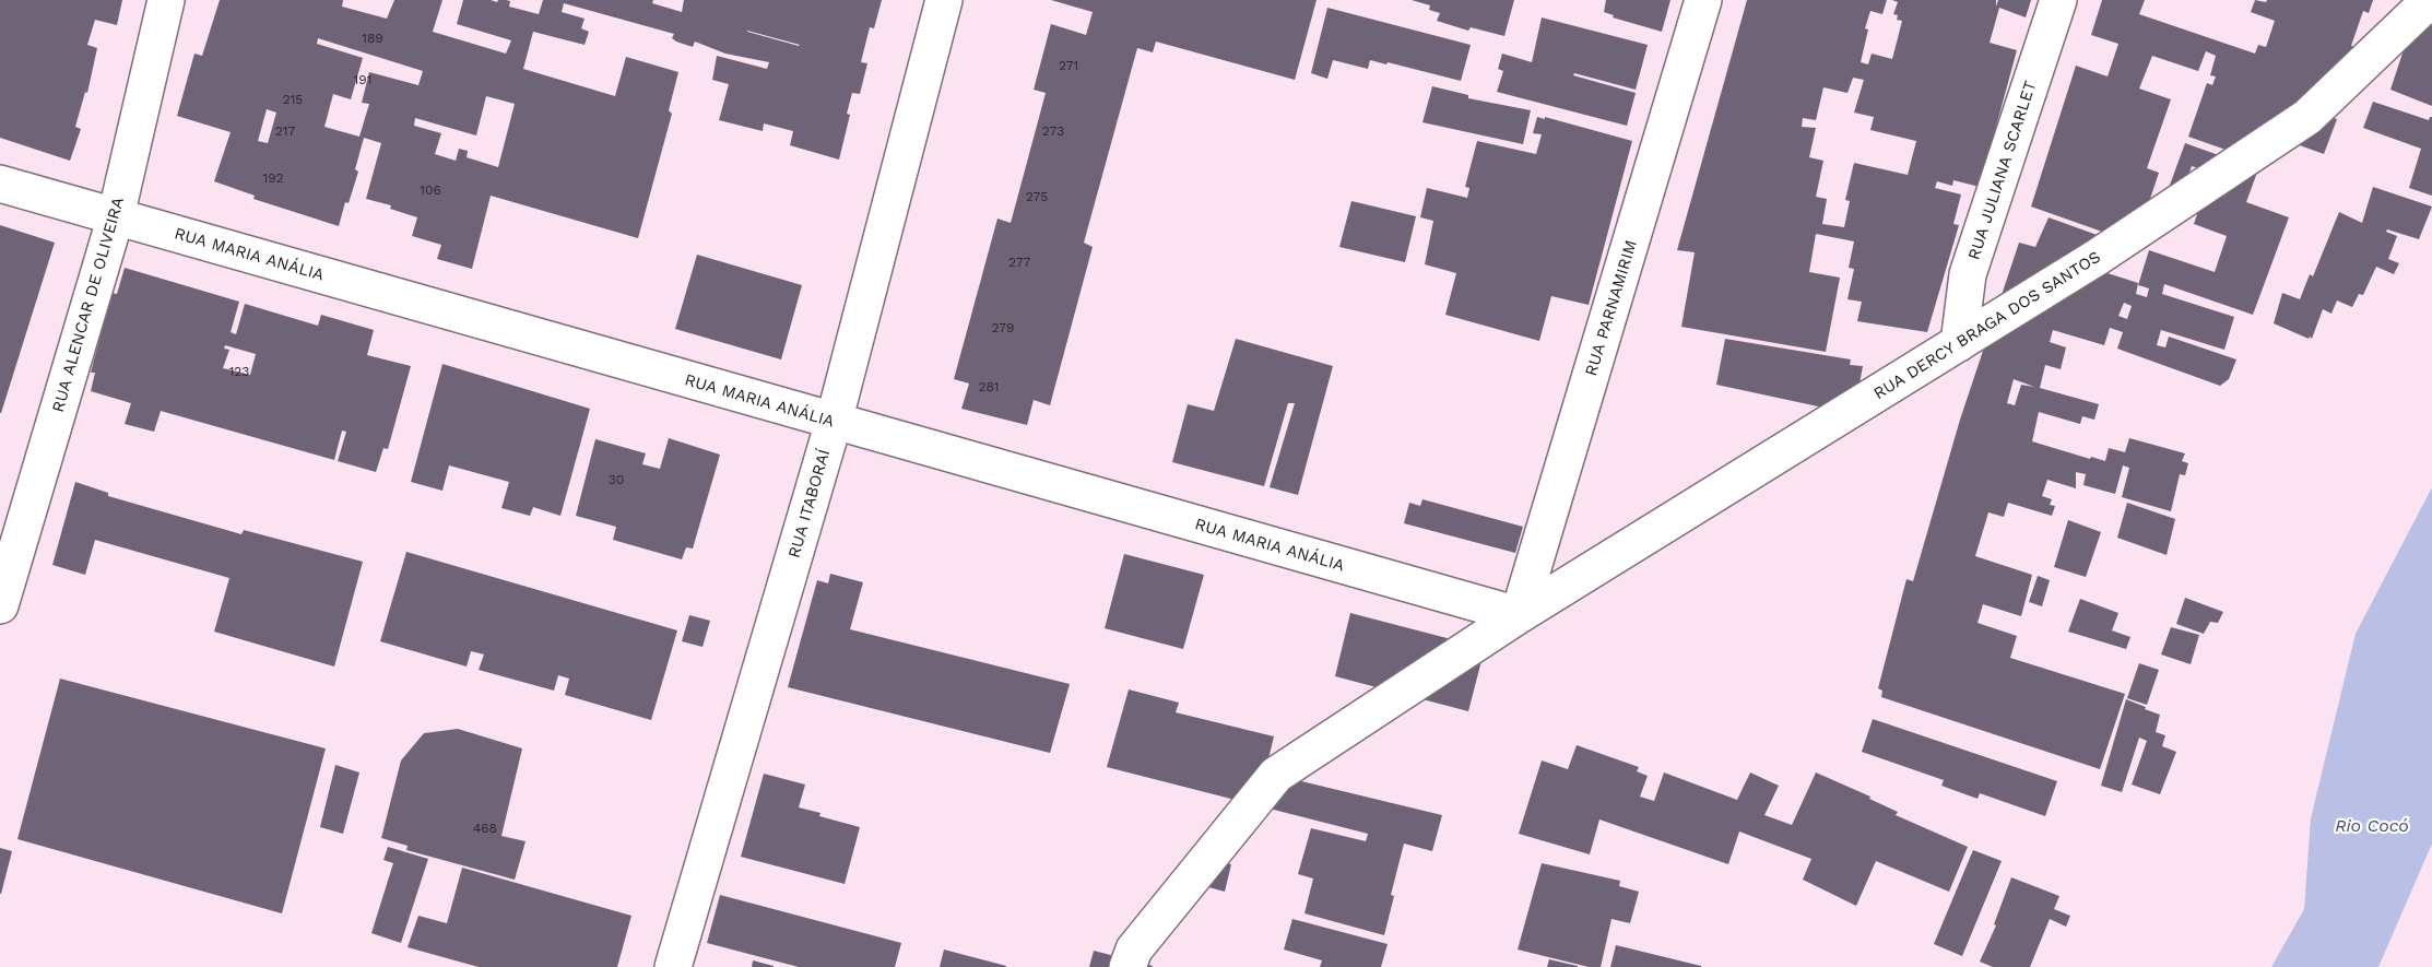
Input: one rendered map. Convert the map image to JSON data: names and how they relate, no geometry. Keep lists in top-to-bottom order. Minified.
{"streets":{"street":["RUA JULIANA SCARLET","RUA MARIA ANÁLIA","RUA ALENCAR DE OLIVEIRA","RUA PARNAMIRIM","RUA DERCY BRAGA DOS SANTOS","RUA ITABORAÍ"]},"crossings":[["RUA JULIANA SCARLET","RUA DERCY BRAGA DOS SANTOS"],["RUA MARIA ANÁLIA","RUA ALENCAR DE OLIVEIRA"],["RUA MARIA ANÁLIA","RUA PARNAMIRIM"],["RUA MARIA ANÁLIA","RUA DERCY BRAGA DOS SANTOS"],["RUA MARIA ANÁLIA","RUA ITABORAÍ"],["RUA PARNAMIRIM","RUA DERCY BRAGA DOS SANTOS"]],"water":["Rio Cocó"],"house_numbers":["189","271","191","215","217","273","192","106","275","277","279","123","281","30","468"]}
